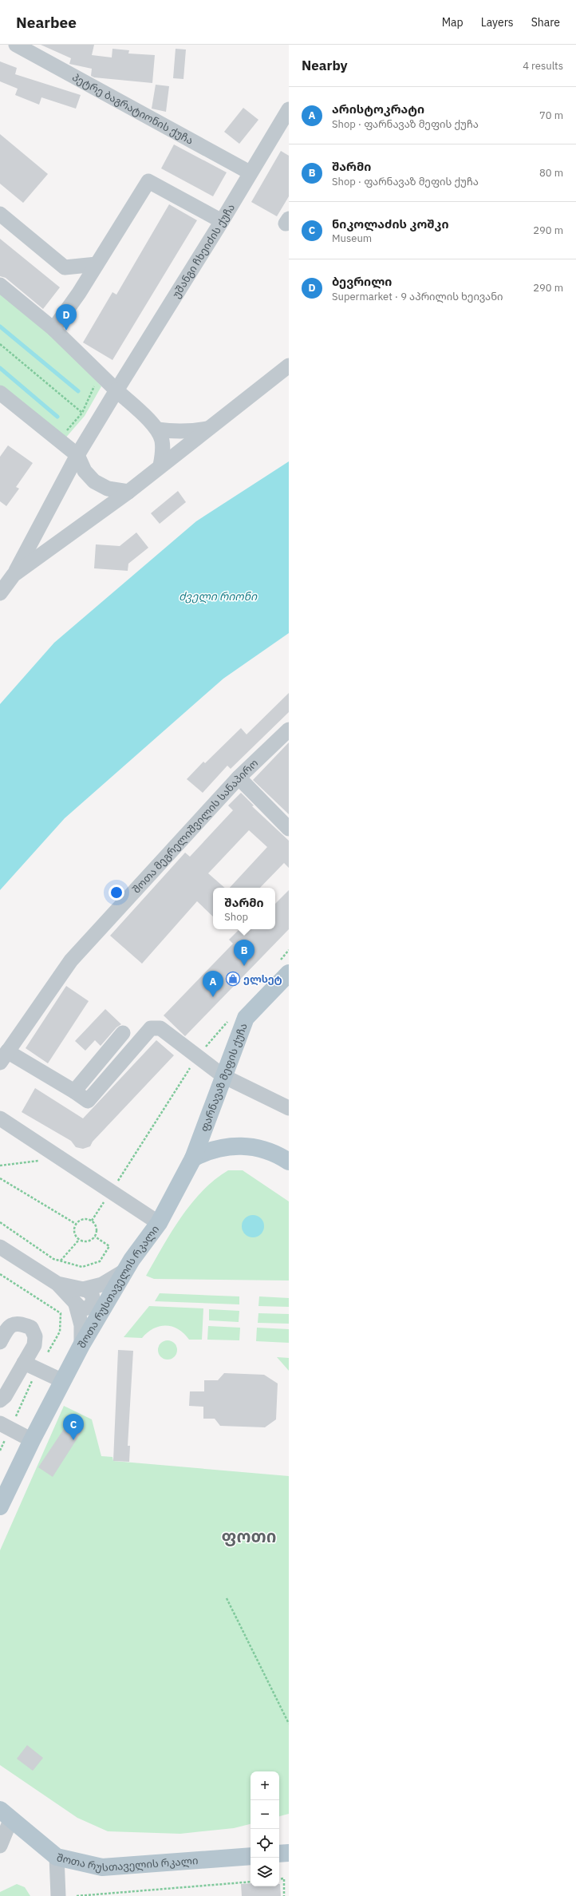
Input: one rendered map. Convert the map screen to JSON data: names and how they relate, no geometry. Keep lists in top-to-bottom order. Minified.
{"streets":{"main road":["ფარნავაზ მეფის ქუჩა","შოთა რუსთაველის რკალი"],"street":["პეტრე ბაგრატიონის ქუჩა","უშანგი ჩხეიძის ქუჩა","შოთა მეგრელიშვილის სანაპირო"]},"crossings":[["პეტრე ბაგრატიონის ქუჩა","უშანგი ჩხეიძის ქუჩა"],["ფარნავაზ მეფის ქუჩა","შოთა რუსთაველის რკალი"]],"districts":["ფოთი"],"water":["ძველი რიონი"],"places":{"shop":["ელსეტ"]},"page":{"header":"Nearbee","nav":["Map","Layers","Share"],"heading":["Nearby","4 results"],"list":[{"mark":"A","name":"არისტოკრატი","note":"Shop · ფარნავაზ მეფის ქუჩა","value":"70 m"},{"mark":"B","name":"შარმი","note":"Shop · ფარნავაზ მეფის ქუჩა","value":"80 m"},{"mark":"C","name":"ნიკოლაძის კოშკი","note":"Museum","value":"290 m"},{"mark":"D","name":"ბევრილი","note":"Supermarket · 9 აპრილის ხეივანი","value":"290 m"}],"pins":["D","B","A","C"],"popup":["შარმი","Shop"],"map_buttons":["+","−"]}}
